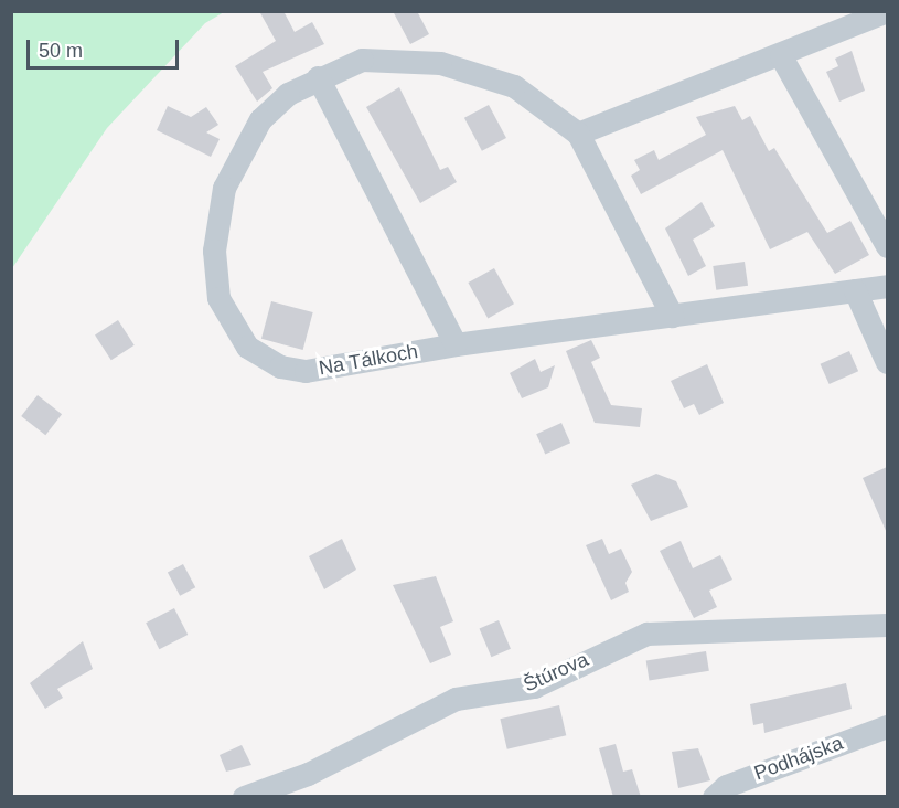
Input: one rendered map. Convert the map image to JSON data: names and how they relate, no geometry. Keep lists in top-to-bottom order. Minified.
{"streets":{"street":["Na Tálkoch","Štúrova","Podhájska"]},"scale_bar":"50 m"}
